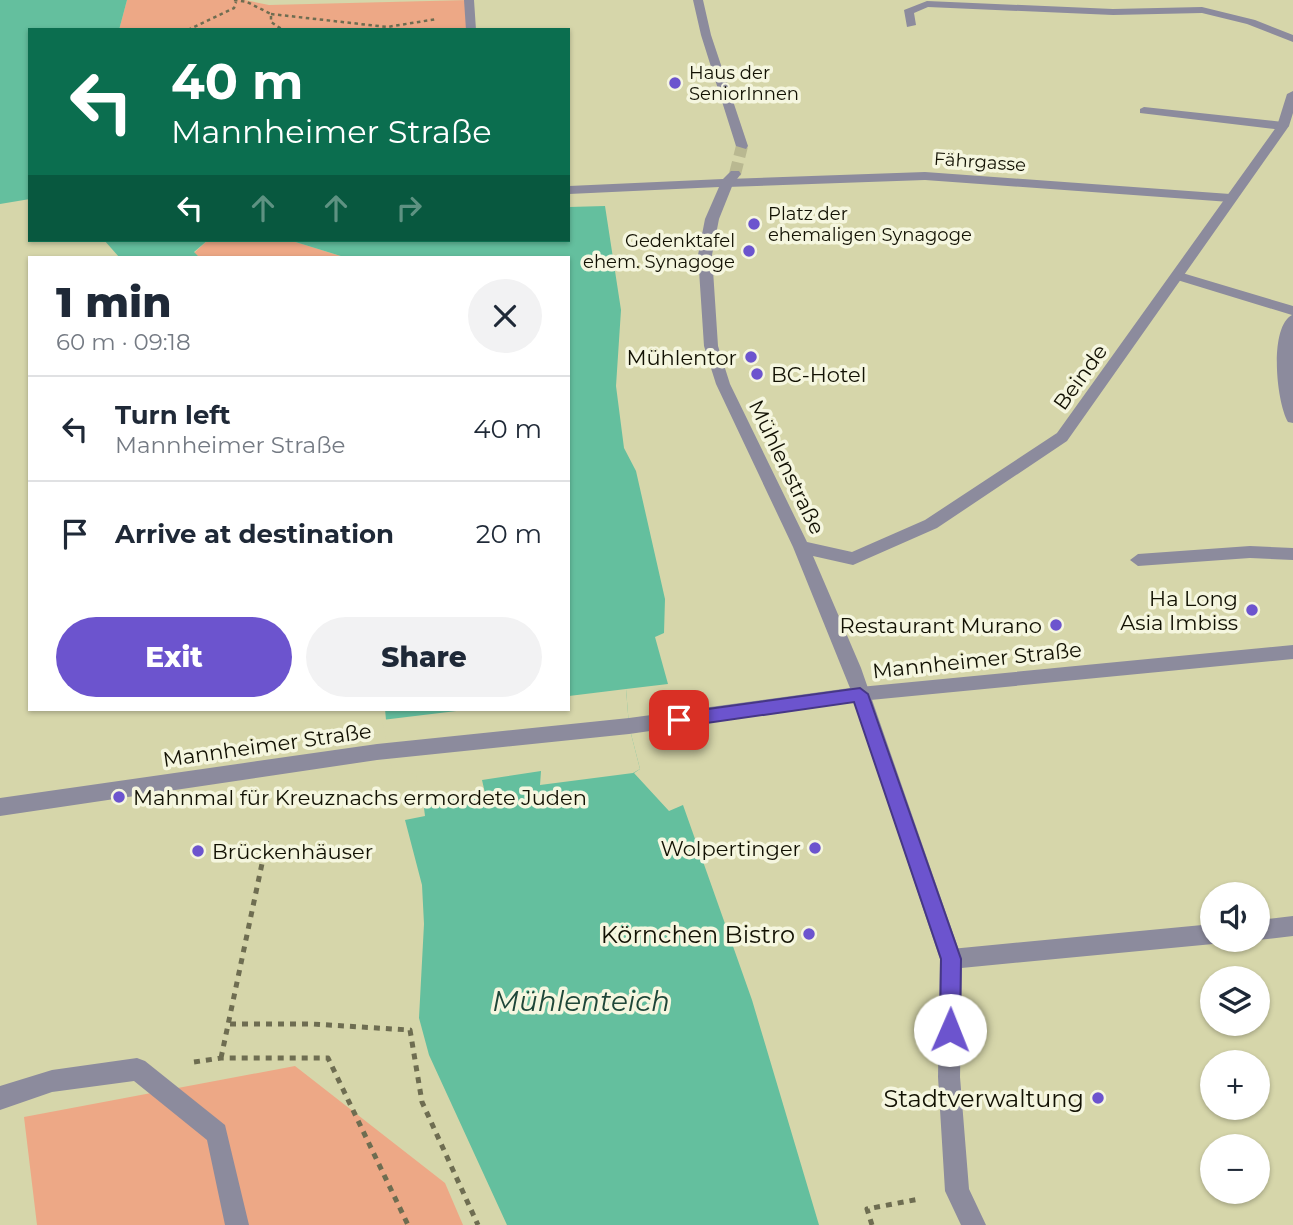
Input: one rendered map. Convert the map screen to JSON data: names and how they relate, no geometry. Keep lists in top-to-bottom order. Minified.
{"streets":{"street":["Fährgasse","Beinde","Mühlenstraße","Mannheimer Straße"]},"crossings":[["Fährgasse","Beinde"],["Fährgasse","Mühlenstraße"],["Beinde","Mühlenstraße"],["Mühlenstraße","Mannheimer Straße"]],"water":["Mühlenteich"],"places":["Haus der SeniorInnen","Platz der ehemaligen Synagoge","Gedenktafel ehem. Synagoge","Mühlentor","BC-Hotel","Ha Long Asia Imbiss","Restaurant Murano","Mahnmal für Kreuznachs ermordete Juden","Wolpertinger","Brückenhäuser","Körnchen Bistro","Stadtverwaltung"],"page":{"turn":["40 m","Mannheimer Straße"],"heading":["1 min","60 m · 09:18"],"list":[{"name":"Turn left","note":"Mannheimer Straße","value":"40 m"},{"name":"Arrive at destination","value":"20 m"}],"buttons":["Exit","Share"],"map_buttons":["+","−"]}}
